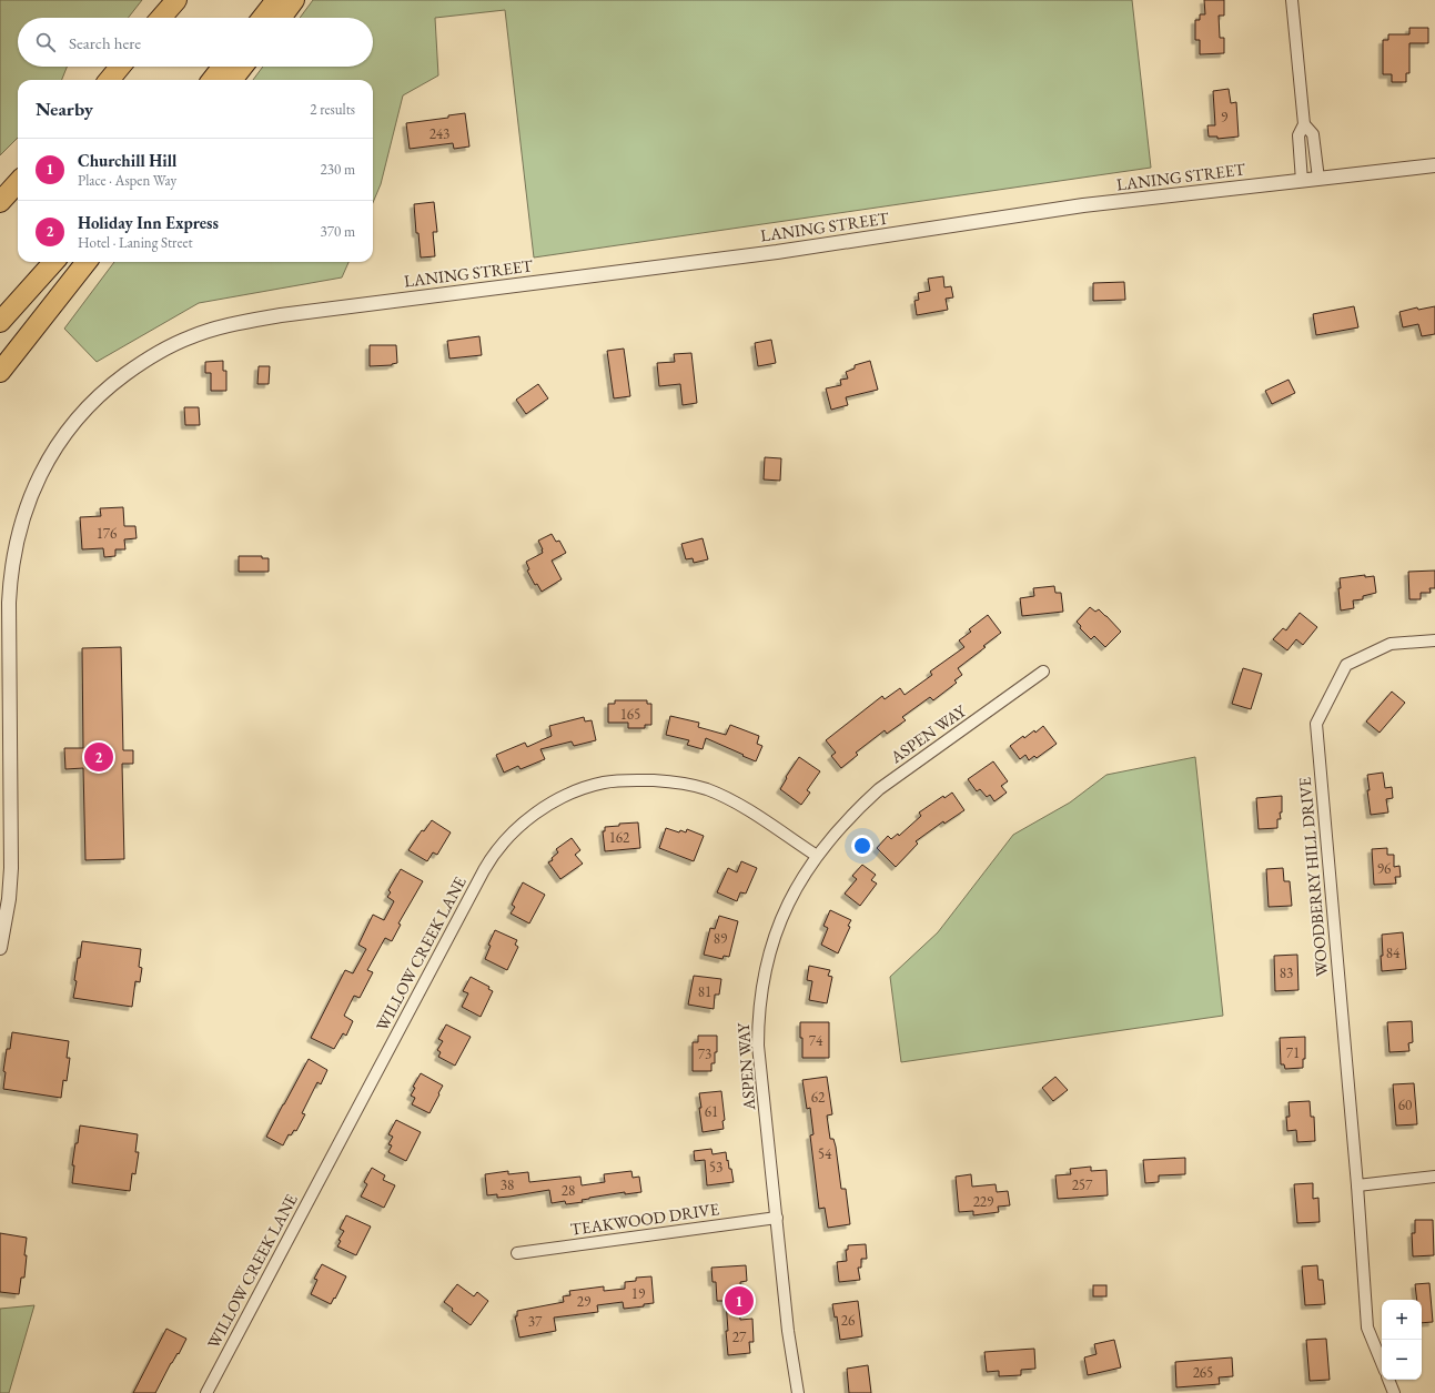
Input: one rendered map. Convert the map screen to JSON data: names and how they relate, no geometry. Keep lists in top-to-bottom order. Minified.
{"streets":{"street":["LANING STREET","ASPEN WAY","WOODBERRY HILL DRIVE","WILLOW CREEK LANE","TEAKWOOD DRIVE"]},"crossings":[["ASPEN WAY","WILLOW CREEK LANE"],["ASPEN WAY","TEAKWOOD DRIVE"]],"house_numbers":["9","243","176","165","162","96","89","84","83","81","74","71","73","62","60","61","54","53","38","257","28","229","19","29","26","37","27","265"],"page":{"search":"Search here","heading":["Nearby","2 results"],"list":[{"mark":"1","name":"Churchill Hill","note":"Place · Aspen Way","value":"230 m"},{"mark":"2","name":"Holiday Inn Express","note":"Hotel · Laning Street","value":"370 m"}],"pins":["2","1"],"map_buttons":["+","−"]}}
